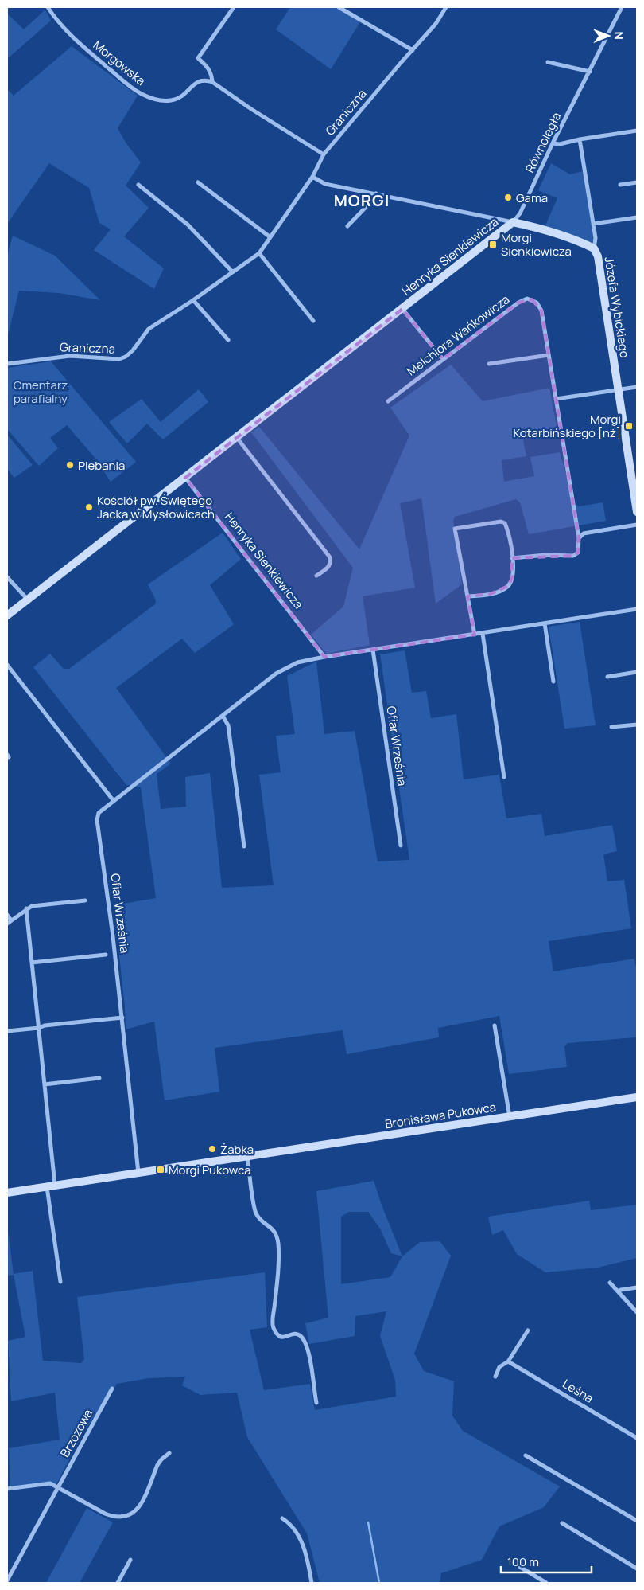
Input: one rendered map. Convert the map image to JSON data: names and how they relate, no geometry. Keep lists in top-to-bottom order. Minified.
{"streets":{"street":["Morgowska","Graniczna","Równoległa","Henryka Sienkiewicza","Józefa Wybickiego","Melchiora Wańkowicza","Ofiar Września","Bronisława Pukowca","Leśna","Brzozowa"]},"crossings":[["Graniczna","Józefa Wybickiego"],["Równoległa","Henryka Sienkiewicza"],["Równoległa","Józefa Wybickiego"],["Henryka Sienkiewicza","Józefa Wybickiego"],["Henryka Sienkiewicza","Melchiora Wańkowicza"],["Henryka Sienkiewicza","Ofiar Września"],["Ofiar Września","Bronisława Pukowca"]],"districts":["MORGI"],"parks":["Cmentarz parafialny"],"places":{"other":["Gama","Plebania","Kościół pw. Świętego Jacka w Mysłowicach","Żabka"],"transit":["Morgi Sienkiewicza","Morgi Kotarbińskiego [nż]","Morgi Pukowca"]},"scale_bar":"100 m","north":"right"}
